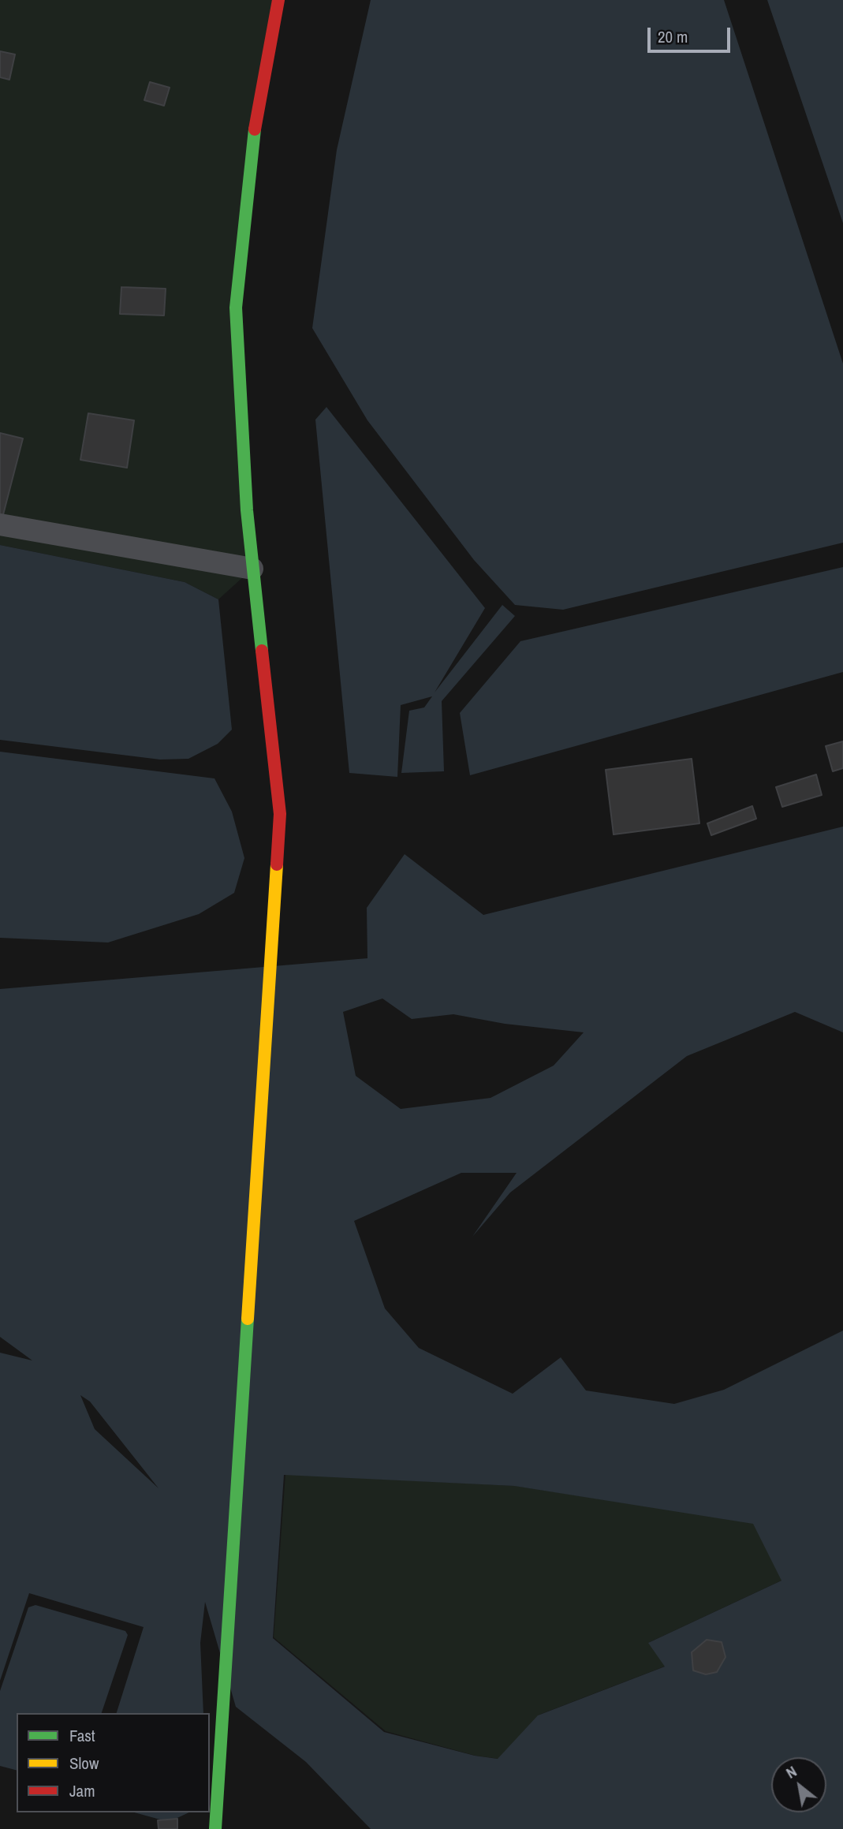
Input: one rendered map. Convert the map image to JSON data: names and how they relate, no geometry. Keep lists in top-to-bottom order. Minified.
{"legend":["Fast","Slow","Jam"],"scale_bar":"20 m","north":"top left"}
